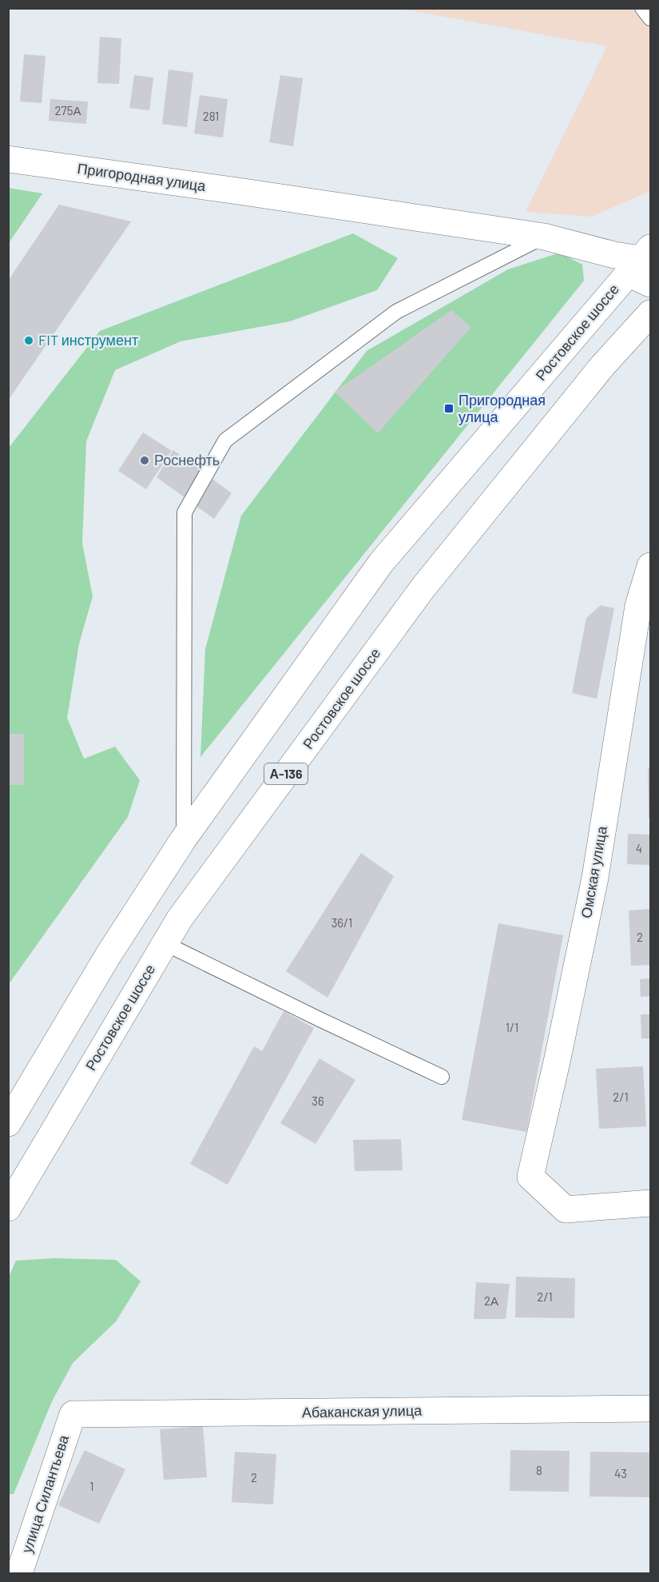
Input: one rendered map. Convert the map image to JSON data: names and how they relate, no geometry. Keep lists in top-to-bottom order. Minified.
{"streets":{"main road":["Пригородная улица","Ростовское шоссе","А-136","Омская улица","Абаканская улица","улица Силантьева"]},"crossings":[["Пригородная улица","Ростовское шоссе"],["Абаканская улица","улица Силантьева"]],"places":{"other":["FIT инструмент","Роснефть"],"transit":["Пригородная улица"]},"house_numbers":["275А","281","4","36/1","2","1/1","2/1","36","2/1","2А","8","43","2","1"]}
